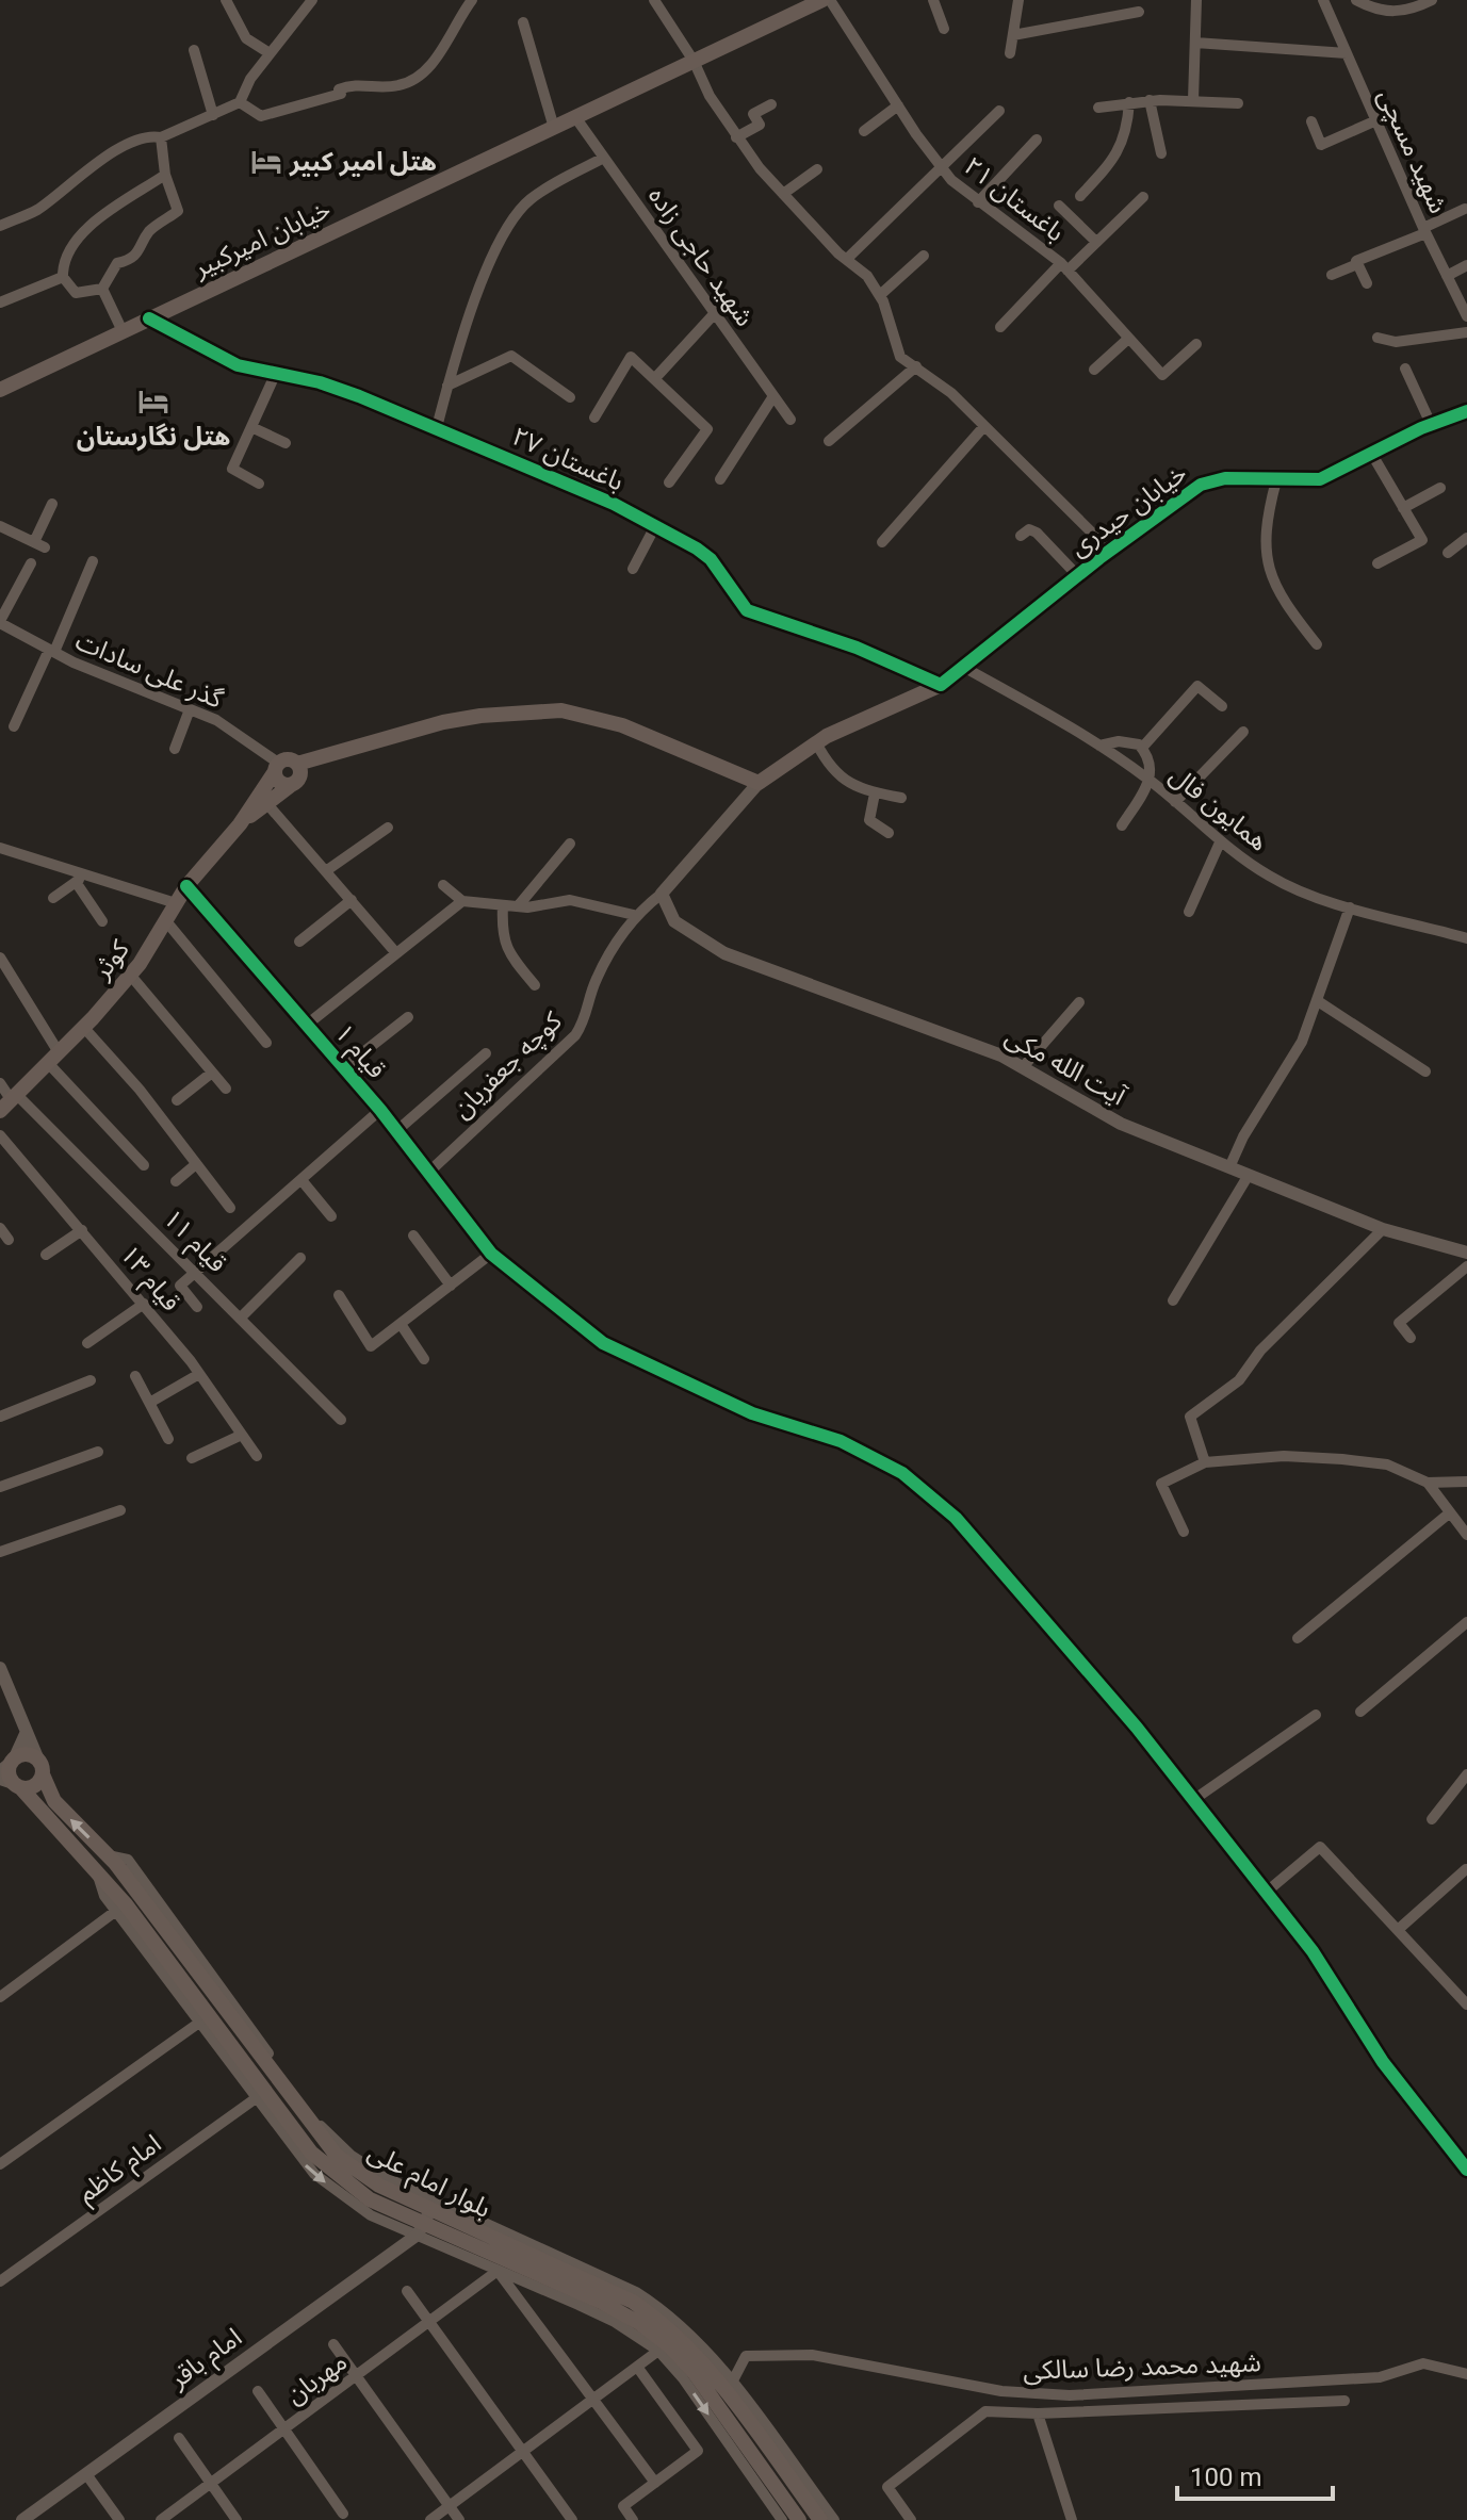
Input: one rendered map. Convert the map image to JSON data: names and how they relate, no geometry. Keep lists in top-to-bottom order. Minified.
{"streets":{"main road":["خیابان امیرکبیر","کوثر","بلوار امام علی"],"street":["شهید مسچی","باغستان ۲۱","شهید حاجی زاده","باغستان ۲۷","خیابان حیدری","گذر علی سادات","همایون فال","قیام ۱","کوچه جعفریان","آیت الله مکی","قیام ۱۱","قیام ۱۳","امام کاظم","امام باقر","شهید محمد رضا سالکی","مهربان"]},"crossings":[["خیابان امیرکبیر","شهید حاجی زاده"],["خیابان امیرکبیر","باغستان ۲۷"],["باغستان ۲۷","خیابان حیدری"],["خیابان حیدری","همایون فال"],["کوثر","قیام ۱"],["کوثر","قیام ۱۱"],["قیام ۱","کوچه جعفریان"],["کوچه جعفریان","آیت الله مکی"],["امام کاظم","بلوار امام علی"],["بلوار امام علی","امام باقر"]],"places":{"hotel":["هتل امیر کبیر","هتل نگارستان"]},"scale_bar":"100 m"}
